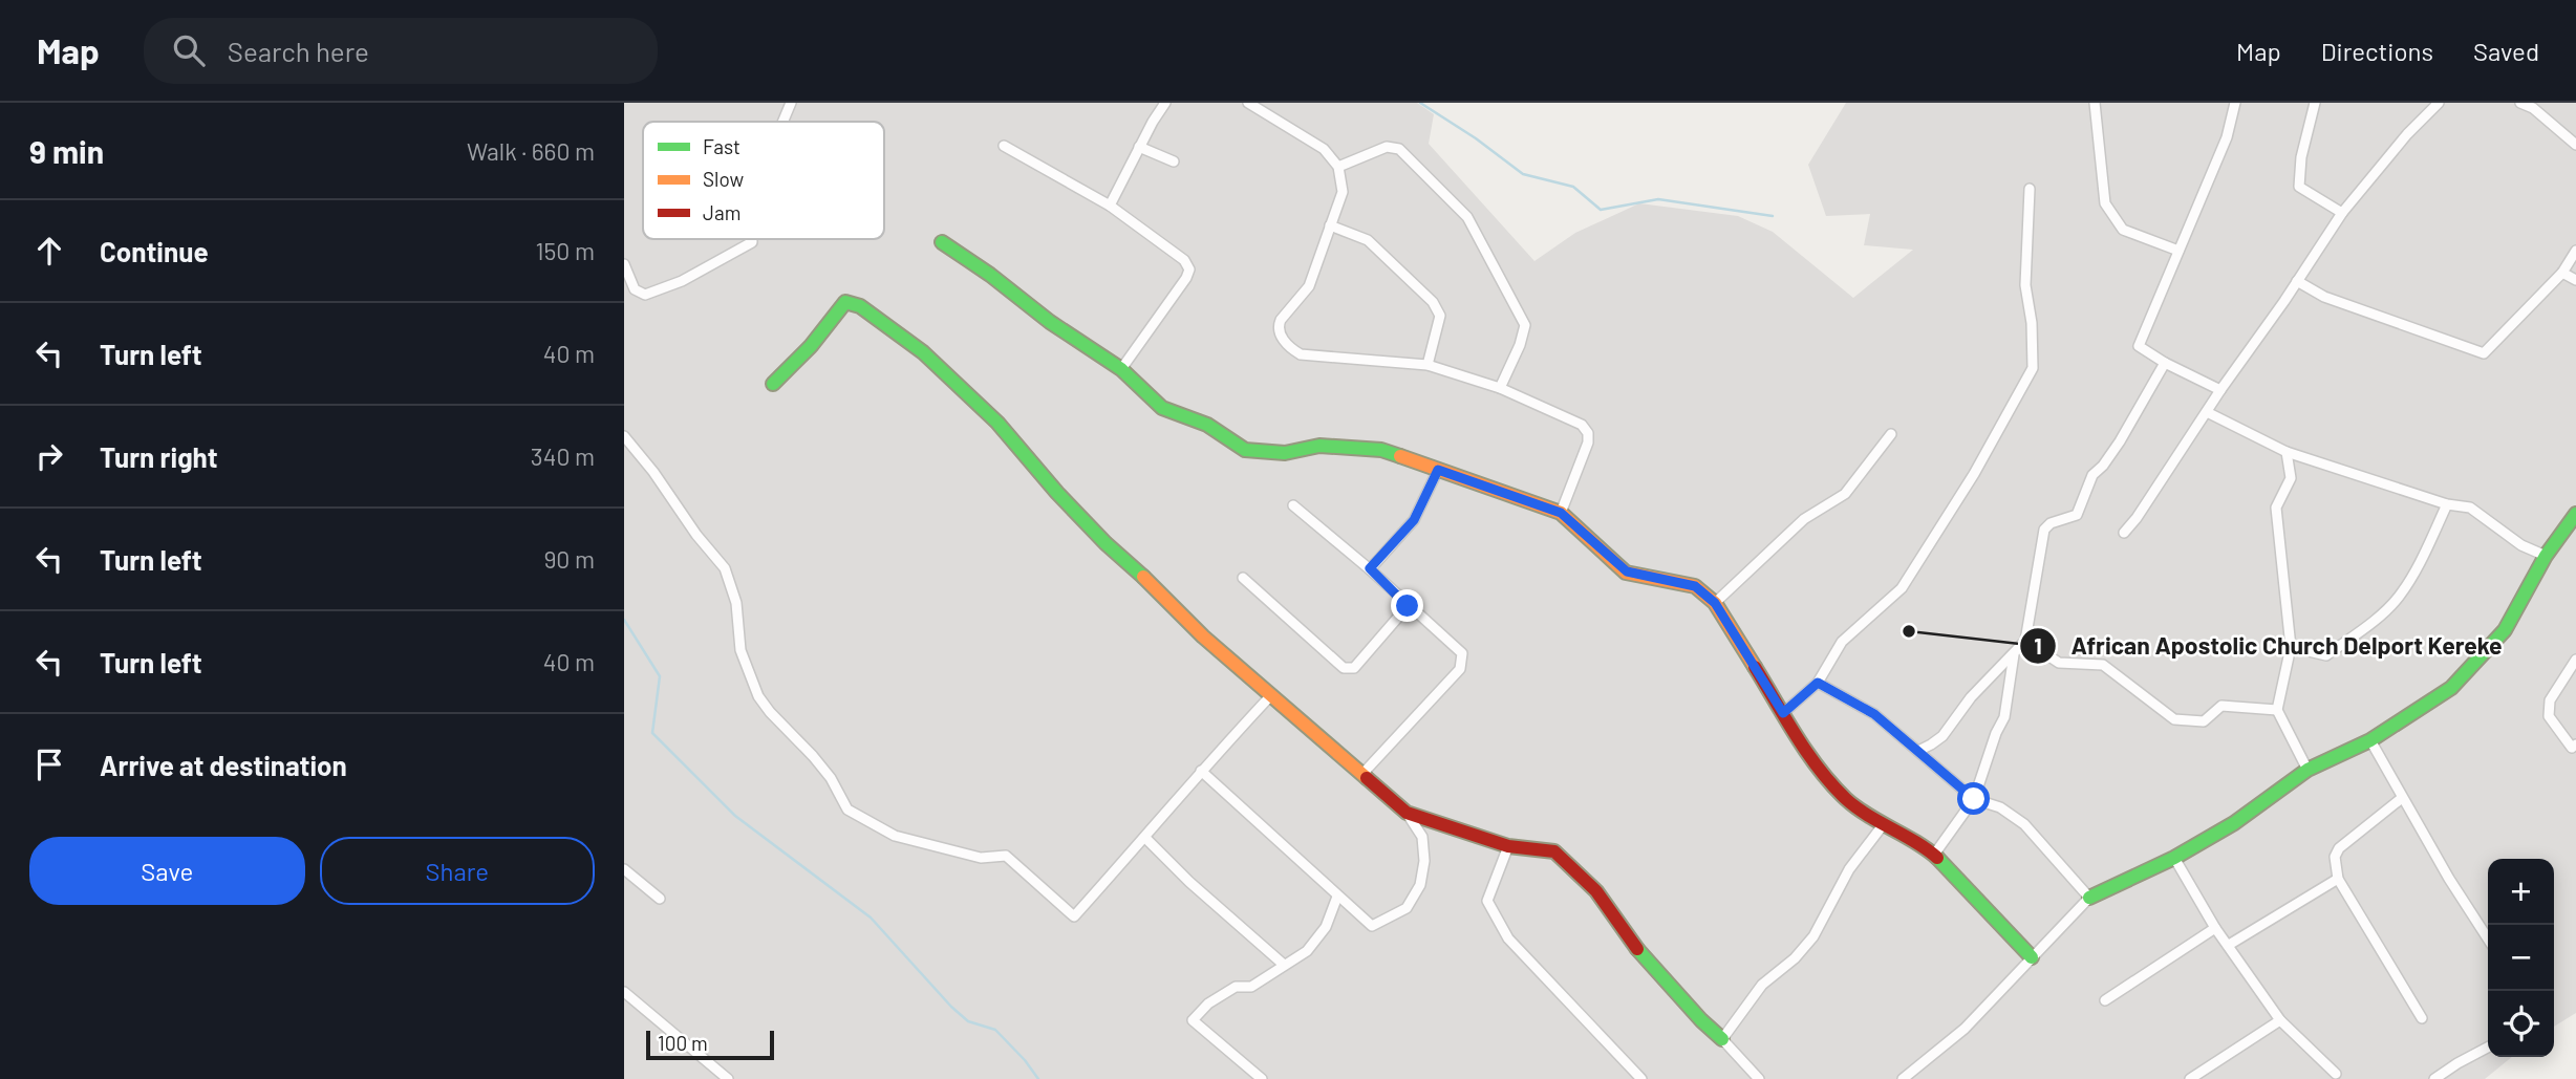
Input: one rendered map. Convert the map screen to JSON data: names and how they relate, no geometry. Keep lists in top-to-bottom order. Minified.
{"places":["African Apostolic Church Delport Kereke"],"legend":["Fast","Slow","Jam"],"scale_bar":"100 m","page":{"header":"Map","search":"Search here","nav":["Map","Directions","Saved"],"heading":["9 min","Walk · 660 m"],"list":[["Continue","150 m"],["Turn left","40 m"],["Turn right","340 m"],["Turn left","90 m"],["Turn left","40 m"],"Arrive at destination"],"buttons":["Save","Share"],"map_buttons":["+","−"],"scale":"100 m"}}
